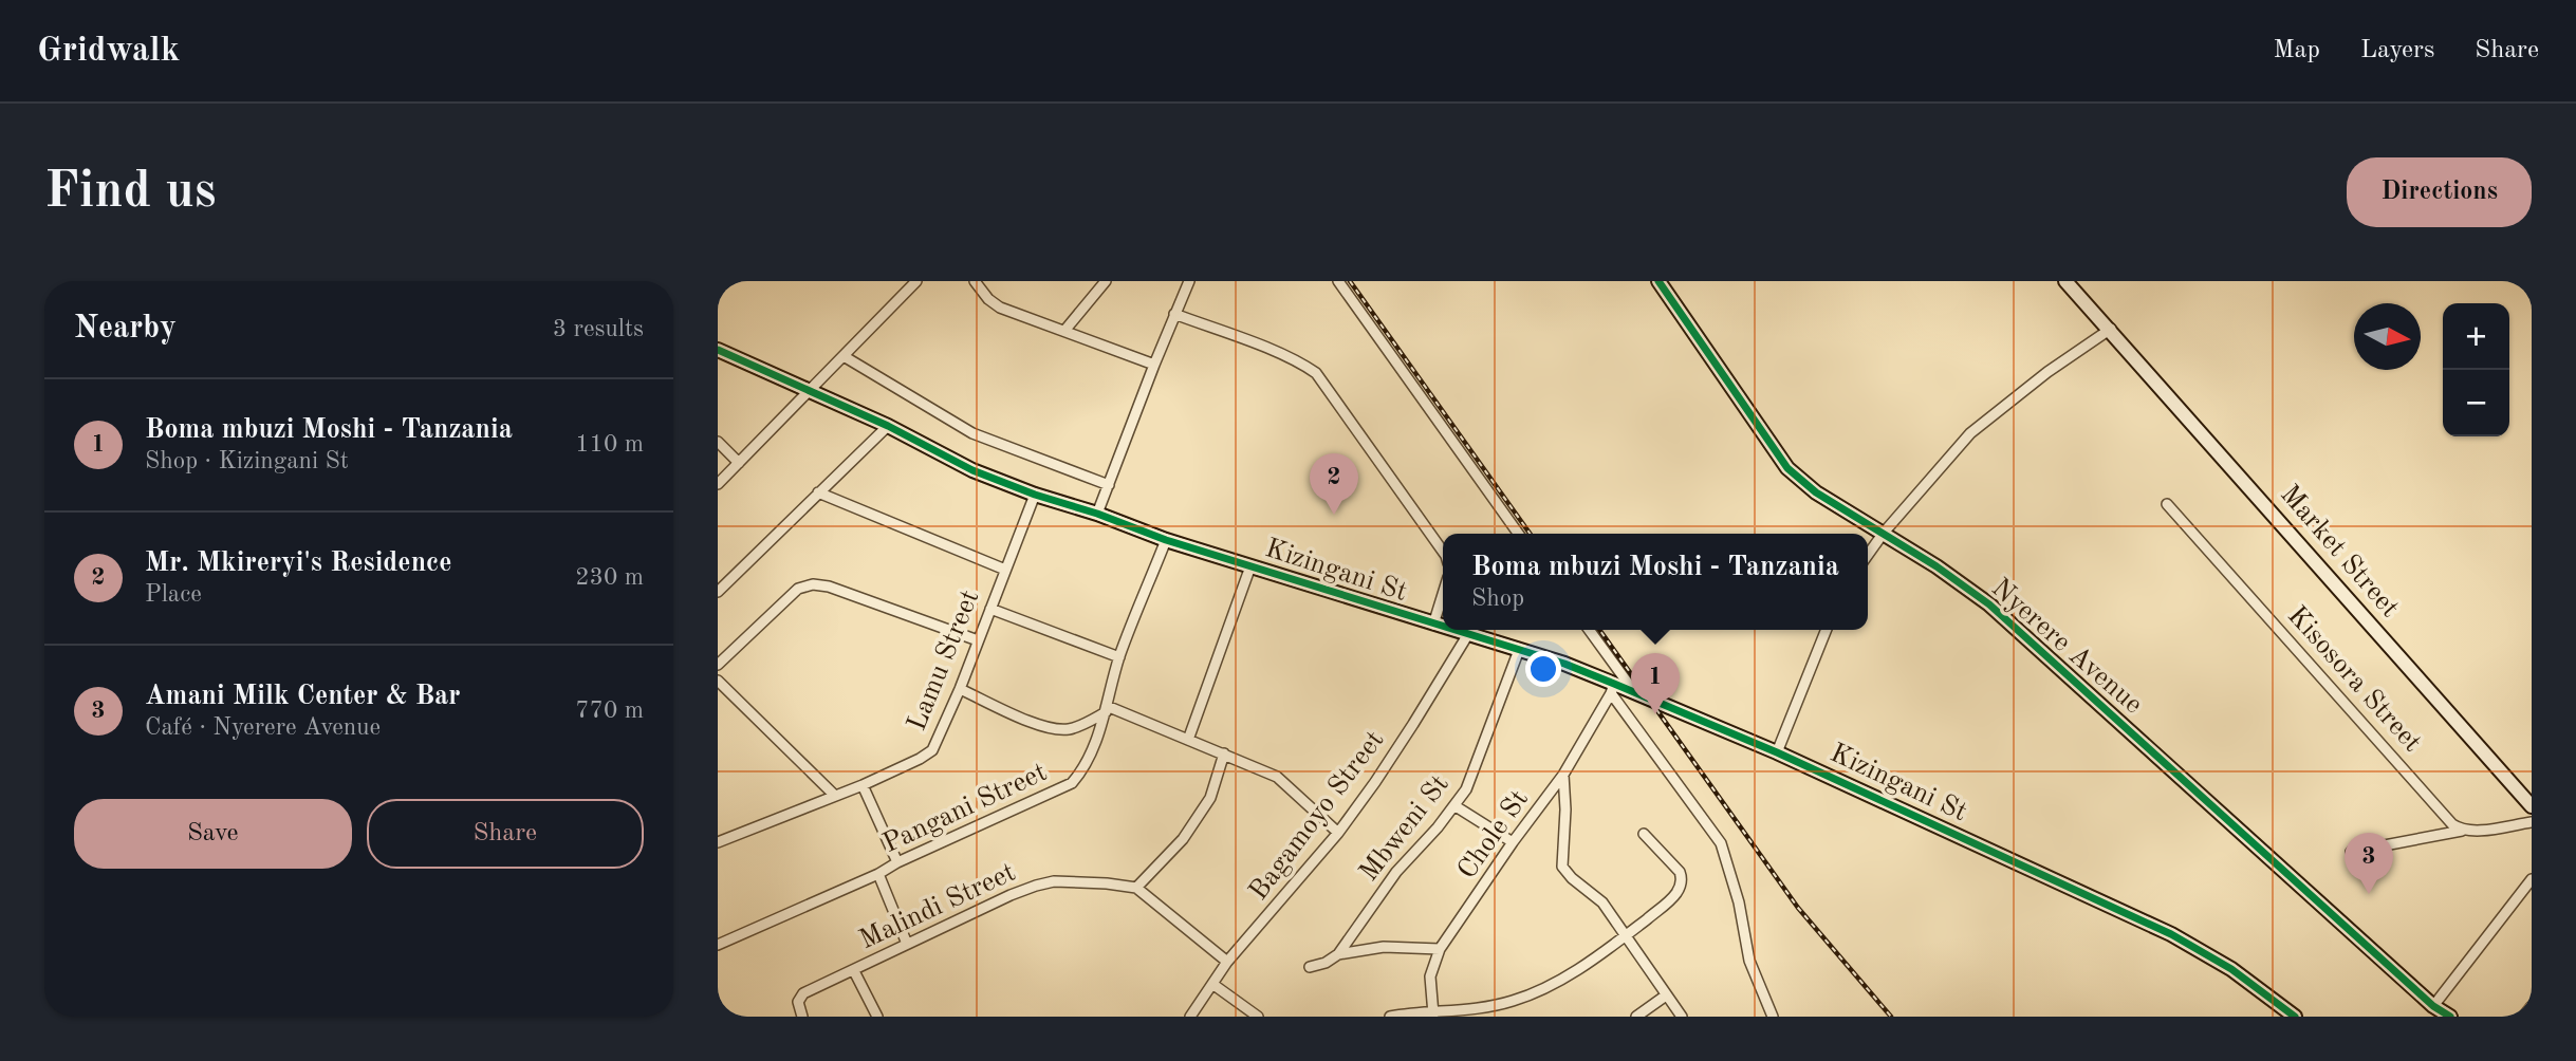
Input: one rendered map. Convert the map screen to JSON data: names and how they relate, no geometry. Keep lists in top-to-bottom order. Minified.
{"streets":{"street":["Market Street","Kizingani St","Nyerere Avenue","Lamu Street","Kisosora Street","Pangani Street","Bagamoyo Street","Mbweni St","Chole St","Malindi Street"]},"crossings":[["Kizingani St","Lamu Street"],["Kizingani St","Pangani Street"],["Kizingani St","Bagamoyo Street"],["Kizingani St","Mbweni St"],["Kizingani St","Chole St"]],"north":"right","page":{"header":"Gridwalk","nav":["Map","Layers","Share"],"buttons":["Directions",["Save","Share"]],"title":"Find us","heading":["Nearby","3 results"],"map_buttons":["+","−"],"list":[{"mark":"1","name":"Boma mbuzi Moshi - Tanzania","note":"Shop · Kizingani St","value":"110 m"},{"mark":"2","name":"Mr. Mkireryi's Residence","note":"Place","value":"230 m"},{"mark":"3","name":"Amani Milk Center & Bar","note":"Café · Nyerere Avenue","value":"770 m"}],"pins":["2","1","3"],"popup":["Boma mbuzi Moshi - Tanzania","Shop"]}}
